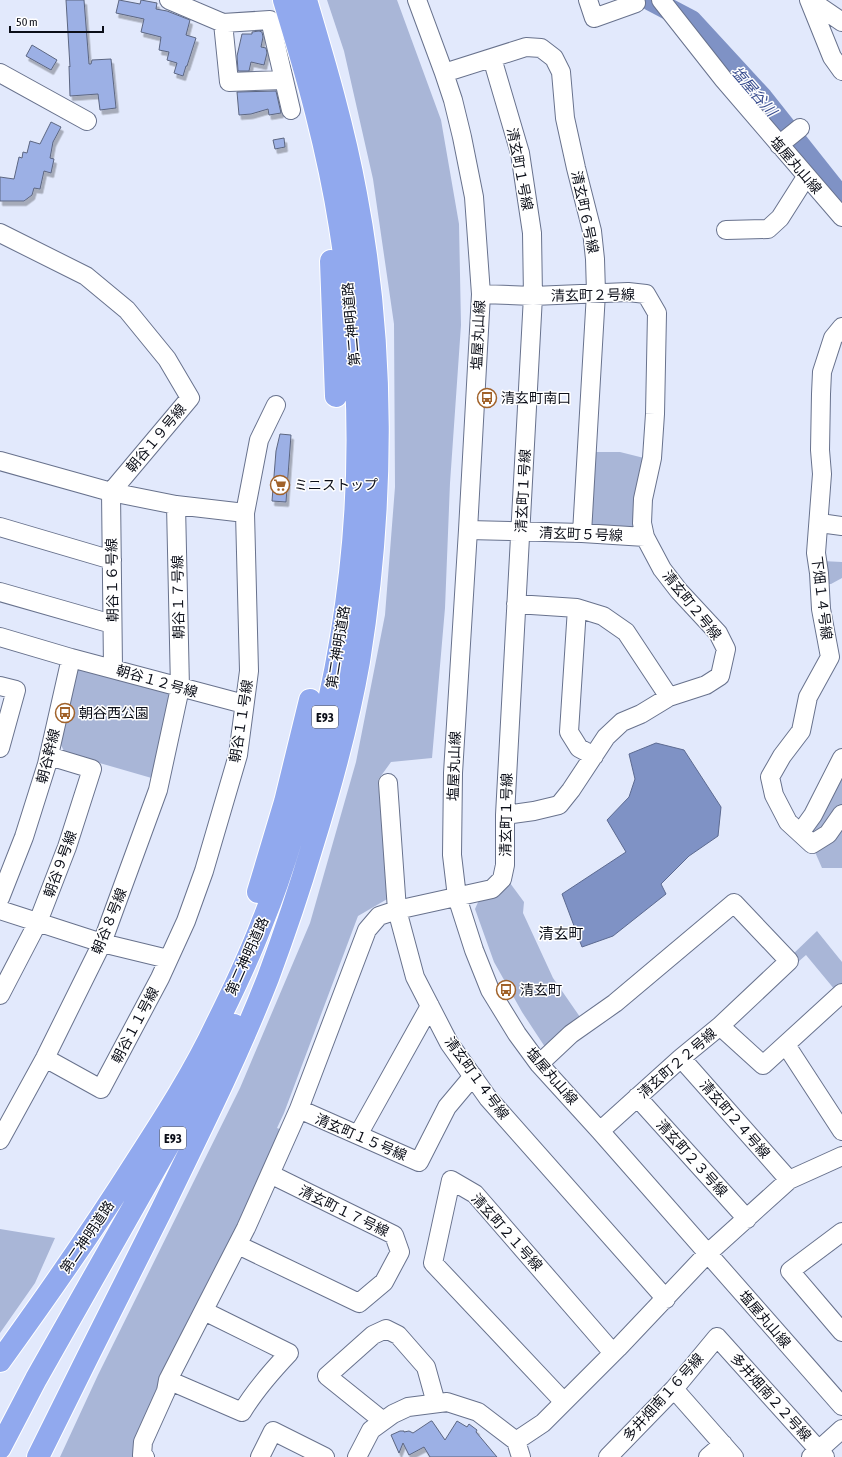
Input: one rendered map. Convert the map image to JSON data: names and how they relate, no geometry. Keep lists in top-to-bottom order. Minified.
{"streets":{"highway":["第二神明道路","E93"],"street":["塩屋丸山線","清玄町１号線","清玄町６号線","清玄町２号線","朝谷１９号線","清玄町５号線","朝谷１６号線","朝谷１７号線","下畑１４号線","朝谷１２号線","朝谷１１号線","朝谷幹線","朝谷９号線","朝谷８号線","清玄町２２号線","清玄町１４号線","清玄町２４号線","清玄町１５号線","清玄町２３号線","清玄町１７号線","清玄町２１号線","多井畑南１６号線","多井畑南２２号線"]},"crossings":[["塩屋丸山線","清玄町１号線"],["塩屋丸山線","清玄町６号線"],["塩屋丸山線","清玄町２号線"],["塩屋丸山線","清玄町５号線"],["塩屋丸山線","清玄町２２号線"],["清玄町１号線","清玄町６号線"],["清玄町１号線","清玄町２号線"],["清玄町１号線","清玄町５号線"],["清玄町１号線","清玄町１４号線"],["清玄町１号線","清玄町１５号線"],["清玄町１号線","清玄町１７号線"],["清玄町６号線","清玄町２号線"],["清玄町６号線","清玄町５号線"],["清玄町２号線","清玄町５号線"],["朝谷１９号線","朝谷１６号線"],["朝谷１６号線","朝谷１２号線"],["朝谷１７号線","朝谷１２号線"],["朝谷１７号線","朝谷８号線"],["朝谷１２号線","朝谷１１号線"],["朝谷１２号線","朝谷幹線"],["朝谷１２号線","朝谷８号線"],["朝谷１１号線","朝谷８号線"],["朝谷幹線","朝谷９号線"],["清玄町２２号線","清玄町２４号線"],["清玄町２２号線","清玄町２３号線"],["清玄町１４号線","清玄町１５号線"],["多井畑南１６号線","多井畑南２２号線"]],"districts":["清玄町"],"water":["塩屋谷川"],"places":{"bus stop":["清玄町南口","朝谷西公園","清玄町"],"supermarket":["ミニストップ"]},"scale_bar":"50 m"}
